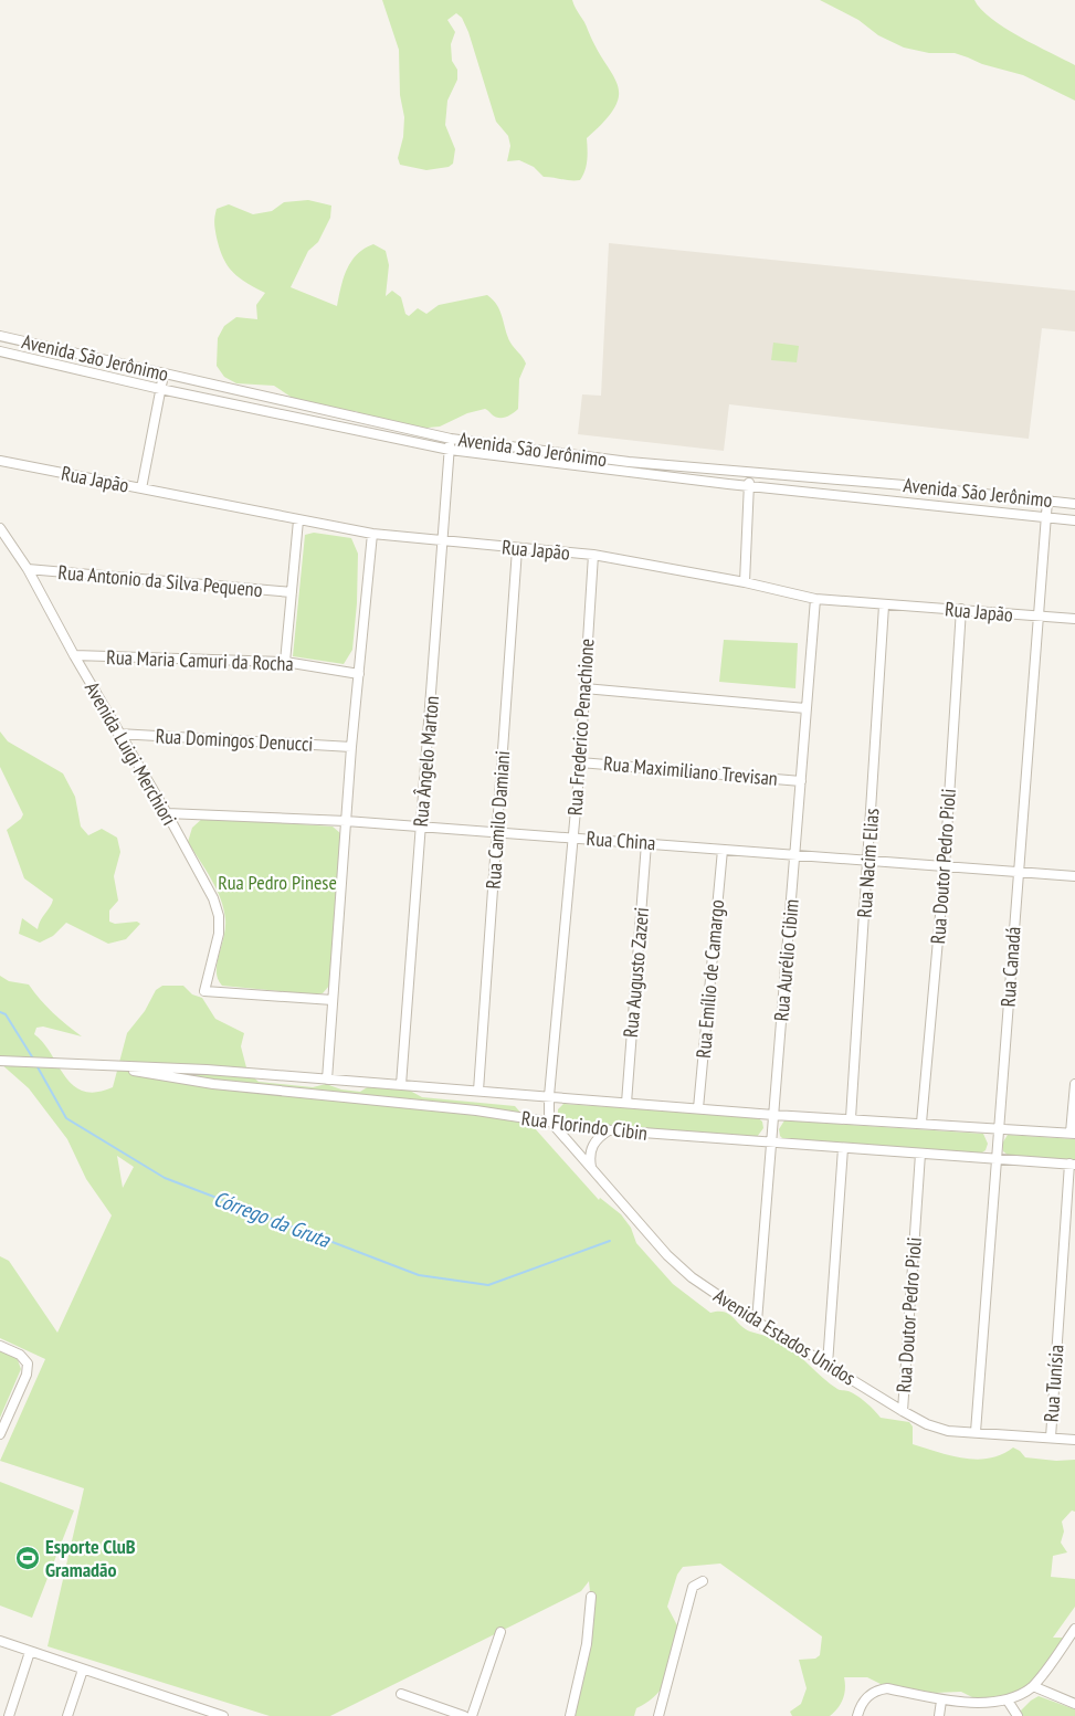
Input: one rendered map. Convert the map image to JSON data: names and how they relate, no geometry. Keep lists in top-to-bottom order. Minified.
{"streets":{"street":["Avenida São Jerônimo","Rua Japão","Rua Antonio da Silva Pequeno","Rua Maria Camuri da Rocha","Rua Frederico Penachione","Rua Domingos Denucci","Avenida Luigi Merchiori","Rua Ângelo Marton","Rua Maximiliano Trevisan","Rua Camilo Damiani","Rua China","Rua Nacim Elias","Rua Doutor Pedro Pioli","Rua Aurélio Cibim","Rua Canadá","Rua Augusto Zazeri","Rua Emílio de Camargo","Rua Florindo Cibin","Avenida Estados Unidos","Rua Tunísia"]},"crossings":[["Avenida São Jerônimo","Rua Ângelo Marton"],["Avenida São Jerônimo","Rua Canadá"],["Rua Japão","Rua Frederico Penachione"],["Rua Japão","Rua Ângelo Marton"],["Rua Japão","Rua Camilo Damiani"],["Rua Japão","Rua Nacim Elias"],["Rua Japão","Rua Doutor Pedro Pioli"],["Rua Japão","Rua Aurélio Cibim"],["Rua Japão","Rua Canadá"],["Rua Antonio da Silva Pequeno","Avenida Luigi Merchiori"],["Rua Maria Camuri da Rocha","Avenida Luigi Merchiori"],["Rua Frederico Penachione","Rua Maximiliano Trevisan"],["Rua Frederico Penachione","Rua China"],["Rua Frederico Penachione","Rua Florindo Cibin"],["Rua Frederico Penachione","Avenida Estados Unidos"],["Rua Domingos Denucci","Avenida Luigi Merchiori"],["Avenida Luigi Merchiori","Rua China"],["Rua Ângelo Marton","Rua China"],["Rua Ângelo Marton","Rua Florindo Cibin"],["Rua Maximiliano Trevisan","Rua Aurélio Cibim"],["Rua Camilo Damiani","Rua China"],["Rua Camilo Damiani","Rua Florindo Cibin"],["Rua China","Rua Nacim Elias"],["Rua China","Rua Doutor Pedro Pioli"],["Rua China","Rua Aurélio Cibim"],["Rua China","Rua Canadá"],["Rua China","Rua Augusto Zazeri"],["Rua China","Rua Emílio de Camargo"],["Rua Nacim Elias","Rua Florindo Cibin"],["Rua Doutor Pedro Pioli","Rua Florindo Cibin"],["Rua Doutor Pedro Pioli","Avenida Estados Unidos"],["Rua Aurélio Cibim","Rua Florindo Cibin"],["Rua Aurélio Cibim","Avenida Estados Unidos"],["Rua Canadá","Rua Florindo Cibin"],["Rua Canadá","Avenida Estados Unidos"],["Rua Augusto Zazeri","Rua Florindo Cibin"],["Rua Emílio de Camargo","Rua Florindo Cibin"],["Rua Florindo Cibin","Avenida Estados Unidos"],["Rua Florindo Cibin","Rua Tunísia"],["Avenida Estados Unidos","Rua Tunísia"]],"water":["Córrego da Gruta"],"parks":["Rua Pedro Pinese"],"places":{"sports":["Esporte CluB Gramadão"]}}
